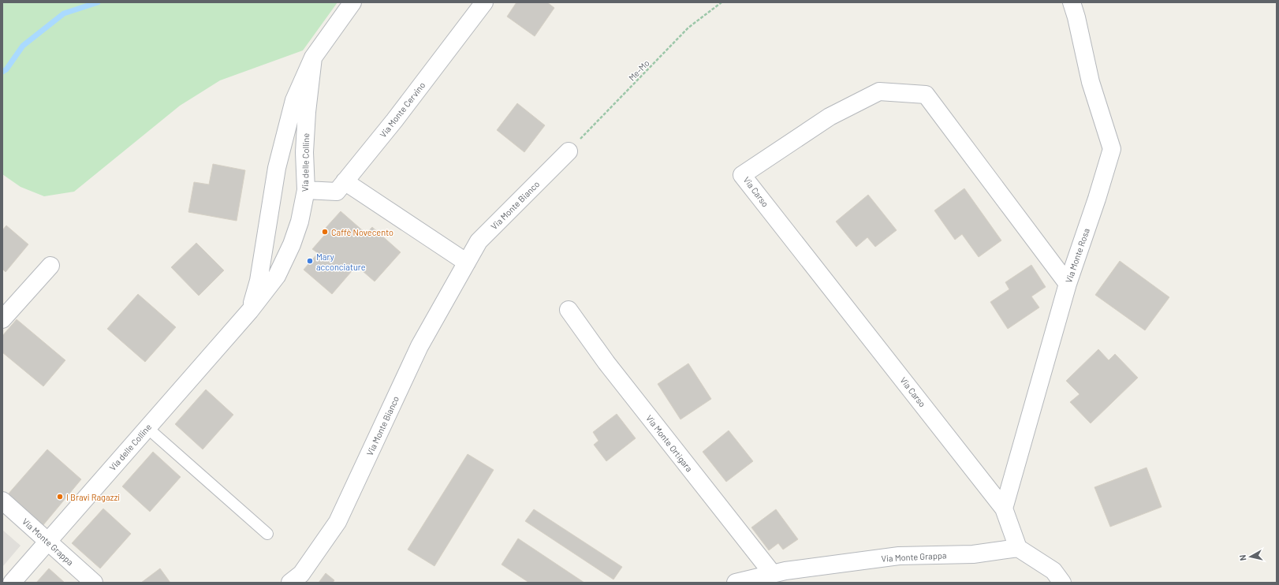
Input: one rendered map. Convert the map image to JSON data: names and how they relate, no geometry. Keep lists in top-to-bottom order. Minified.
{"streets":{"street":["Via Monte Cervino","Via delle Colline","Via Carso","Via Monte Bianco","Via Monte Rosa","Via Monte Ortigara","Via Monte Grappa"],"path":["Me-Mo"]},"crossings":[["Me-Mo","Via Monte Bianco"],["Via Monte Cervino","Via delle Colline"],["Via delle Colline","Via Monte Grappa"],["Via Carso","Via Monte Rosa"],["Via Carso","Via Monte Grappa"],["Via Monte Ortigara","Via Monte Grappa"]],"places":["Caffè Novecento","Mary acconciature","I Bravi Ragazzi"],"north":"left"}
